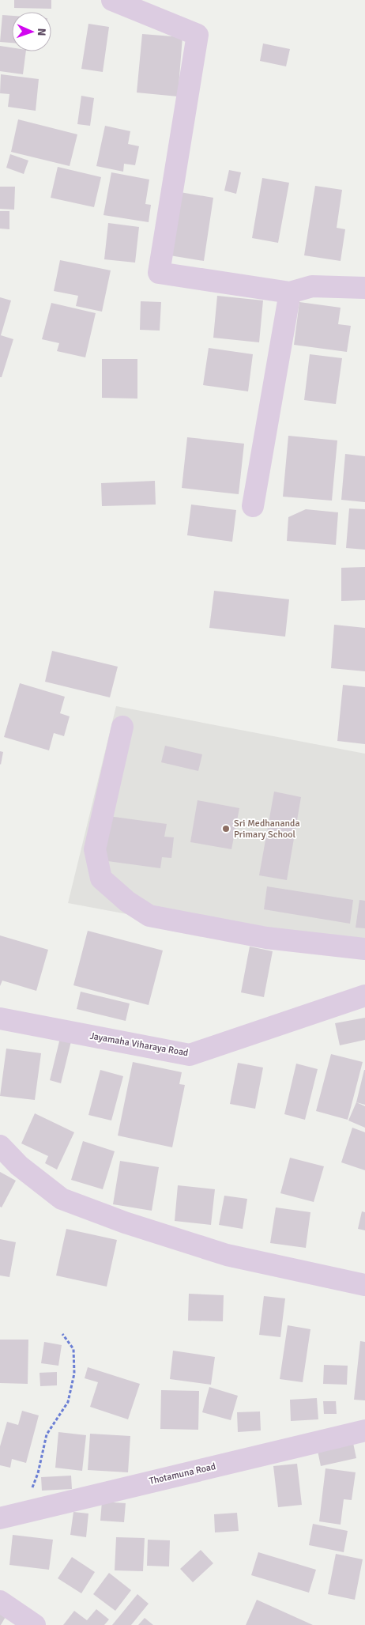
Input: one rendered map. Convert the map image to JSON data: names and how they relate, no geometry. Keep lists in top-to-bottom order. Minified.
{"streets":{"street":["Jayamaha Viharaya Road","Thotamuna Road"]},"places":["Sri Medhananda Primary School"],"north":"right"}
